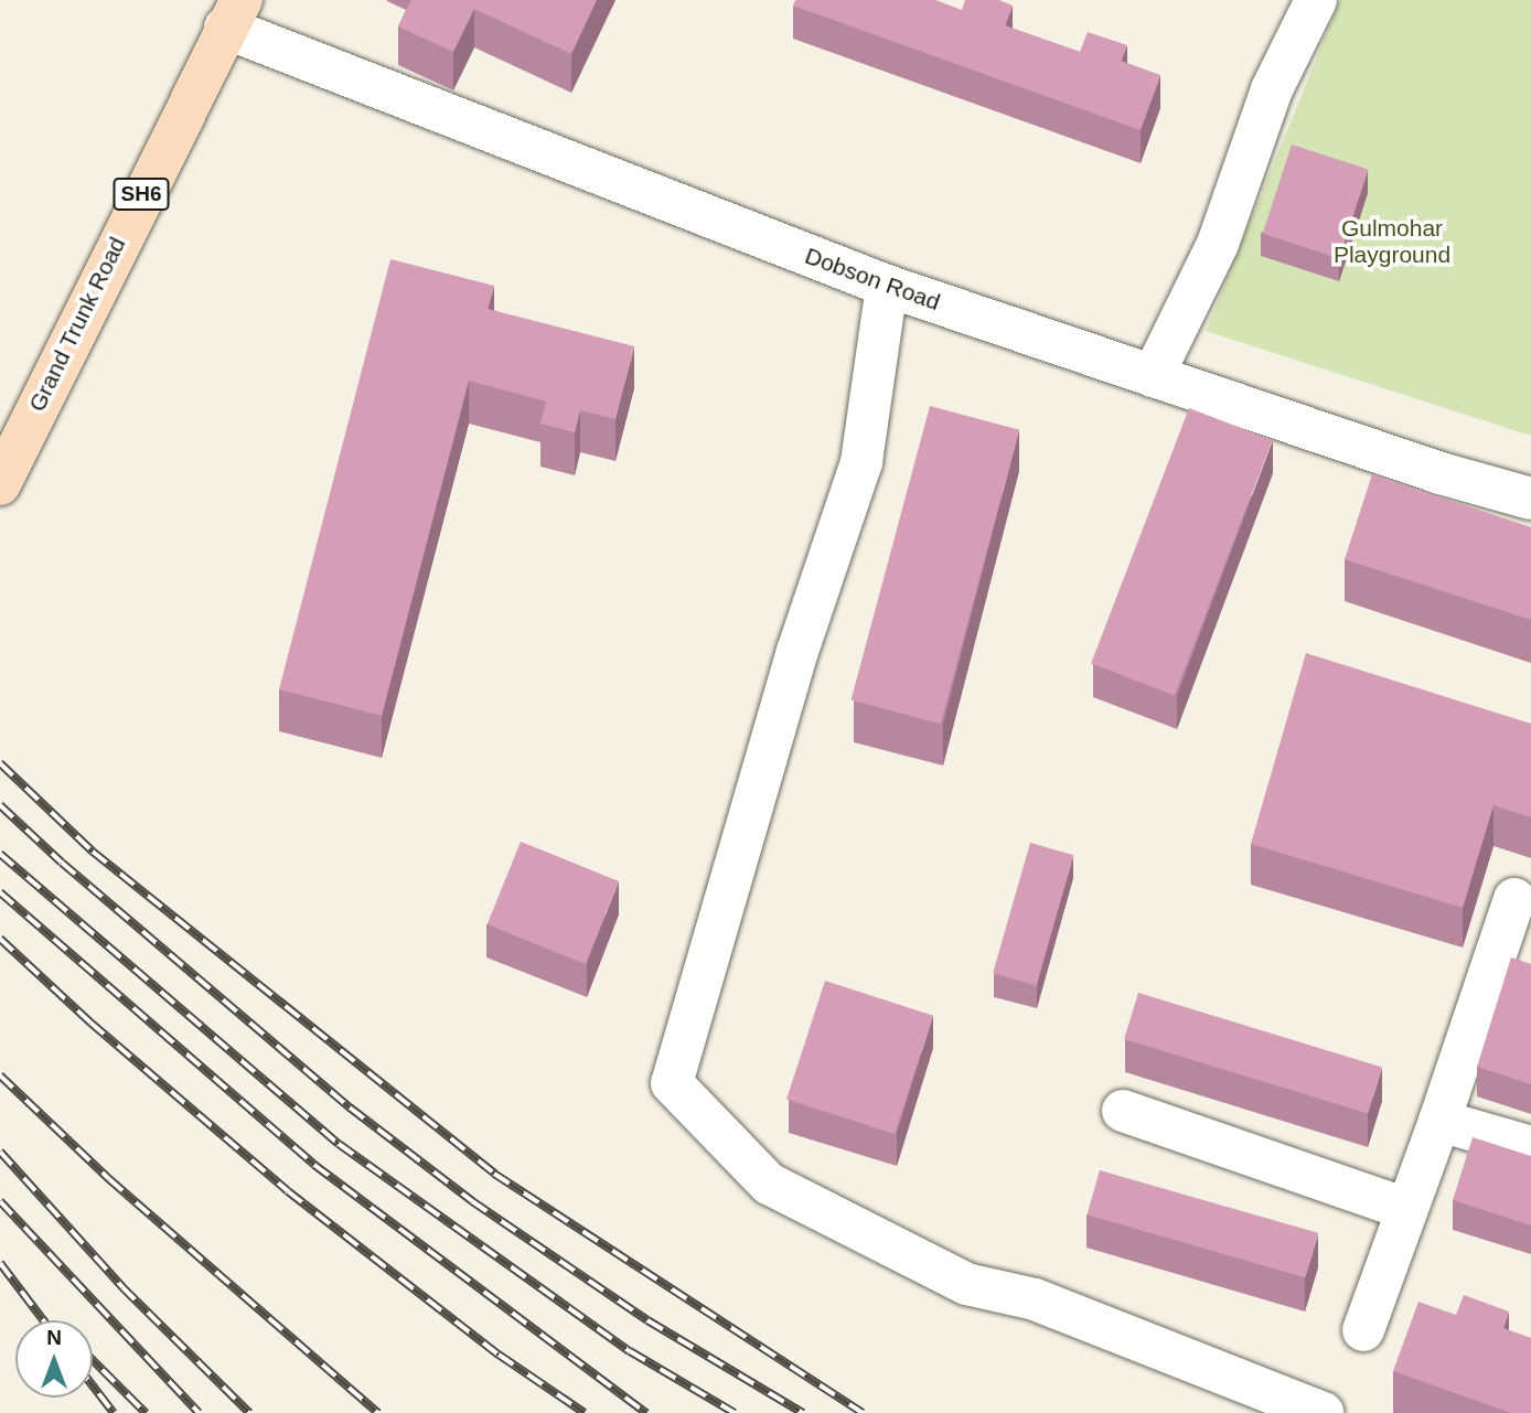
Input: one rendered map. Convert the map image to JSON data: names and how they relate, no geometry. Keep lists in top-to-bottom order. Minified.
{"streets":{"main road":["SH6","Grand Trunk Road"],"street":["Dobson Road"]},"crossings":[["Dobson Road","Grand Trunk Road"]],"parks":["Gulmohar Playground"],"north":"top"}
